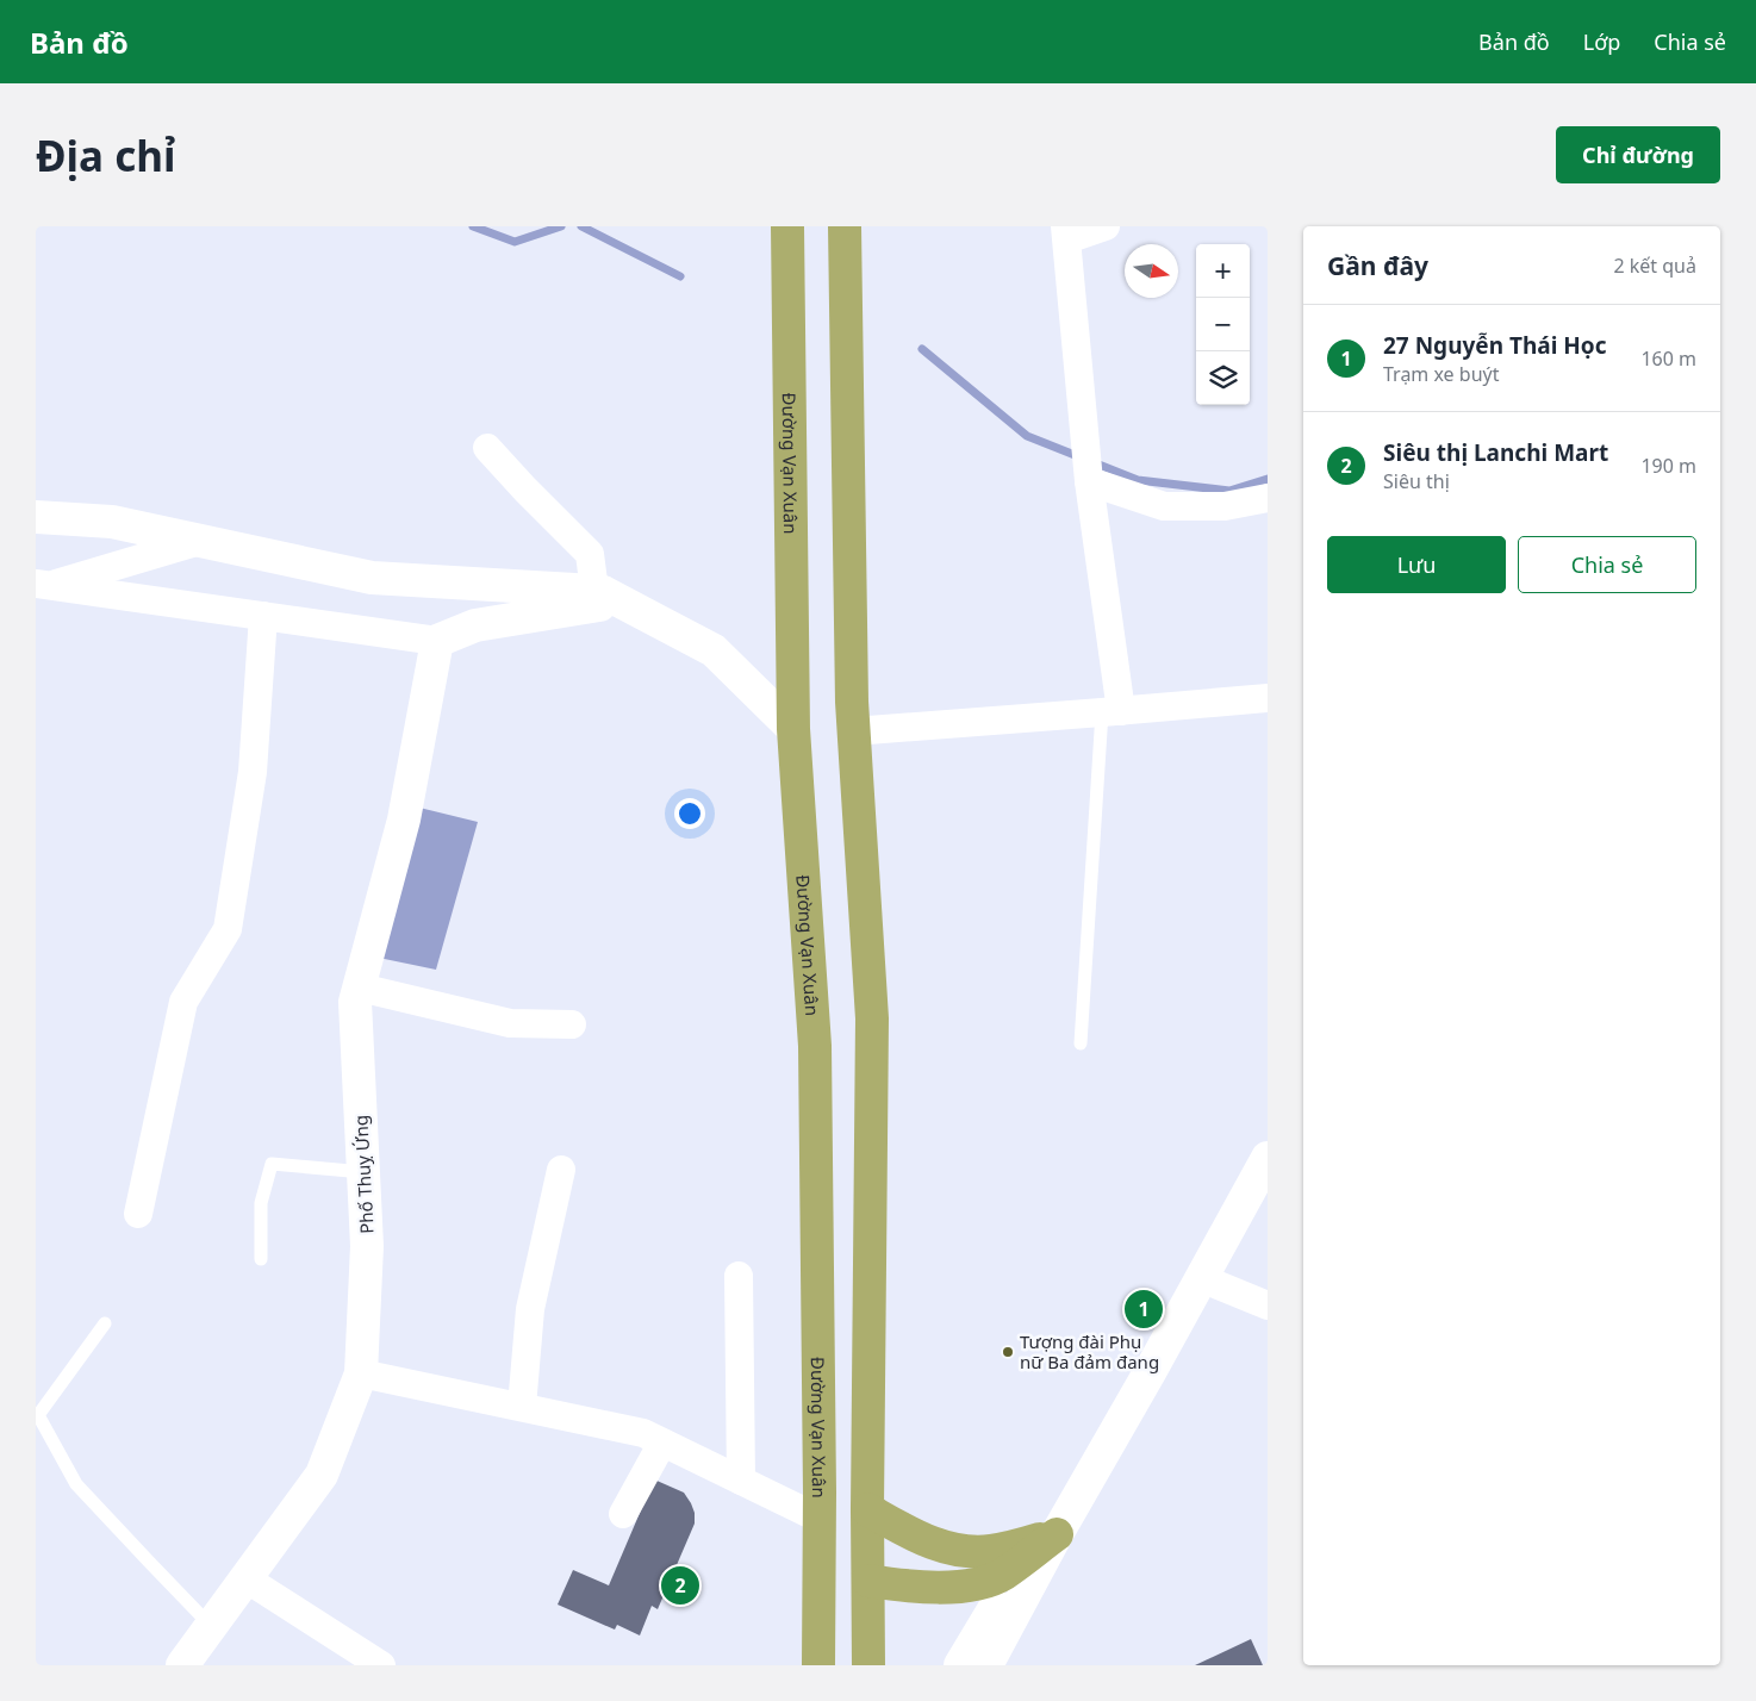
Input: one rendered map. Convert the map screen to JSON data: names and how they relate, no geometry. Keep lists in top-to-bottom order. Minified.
{"streets":{"highway":["Đường Vạn Xuân"],"main road":["Phố Thuỵ Ứng"]},"places":["Tượng đài Phụ nữ Ba đảm đang"],"north":"right","page":{"header":"Bản đồ","nav":["Bản đồ","Lớp","Chia sẻ"],"buttons":["Chỉ đường",["Lưu","Chia sẻ"]],"title":"Địa chỉ","heading":["Gần đây","2 kết quả"],"map_buttons":["+","−"],"list":[{"mark":"1","name":"27 Nguyễn Thái Học","note":"Trạm xe buýt","value":"160 m"},{"mark":"2","name":"Siêu thị Lanchi Mart","note":"Siêu thị","value":"190 m"}],"pins":["1","2"]}}
